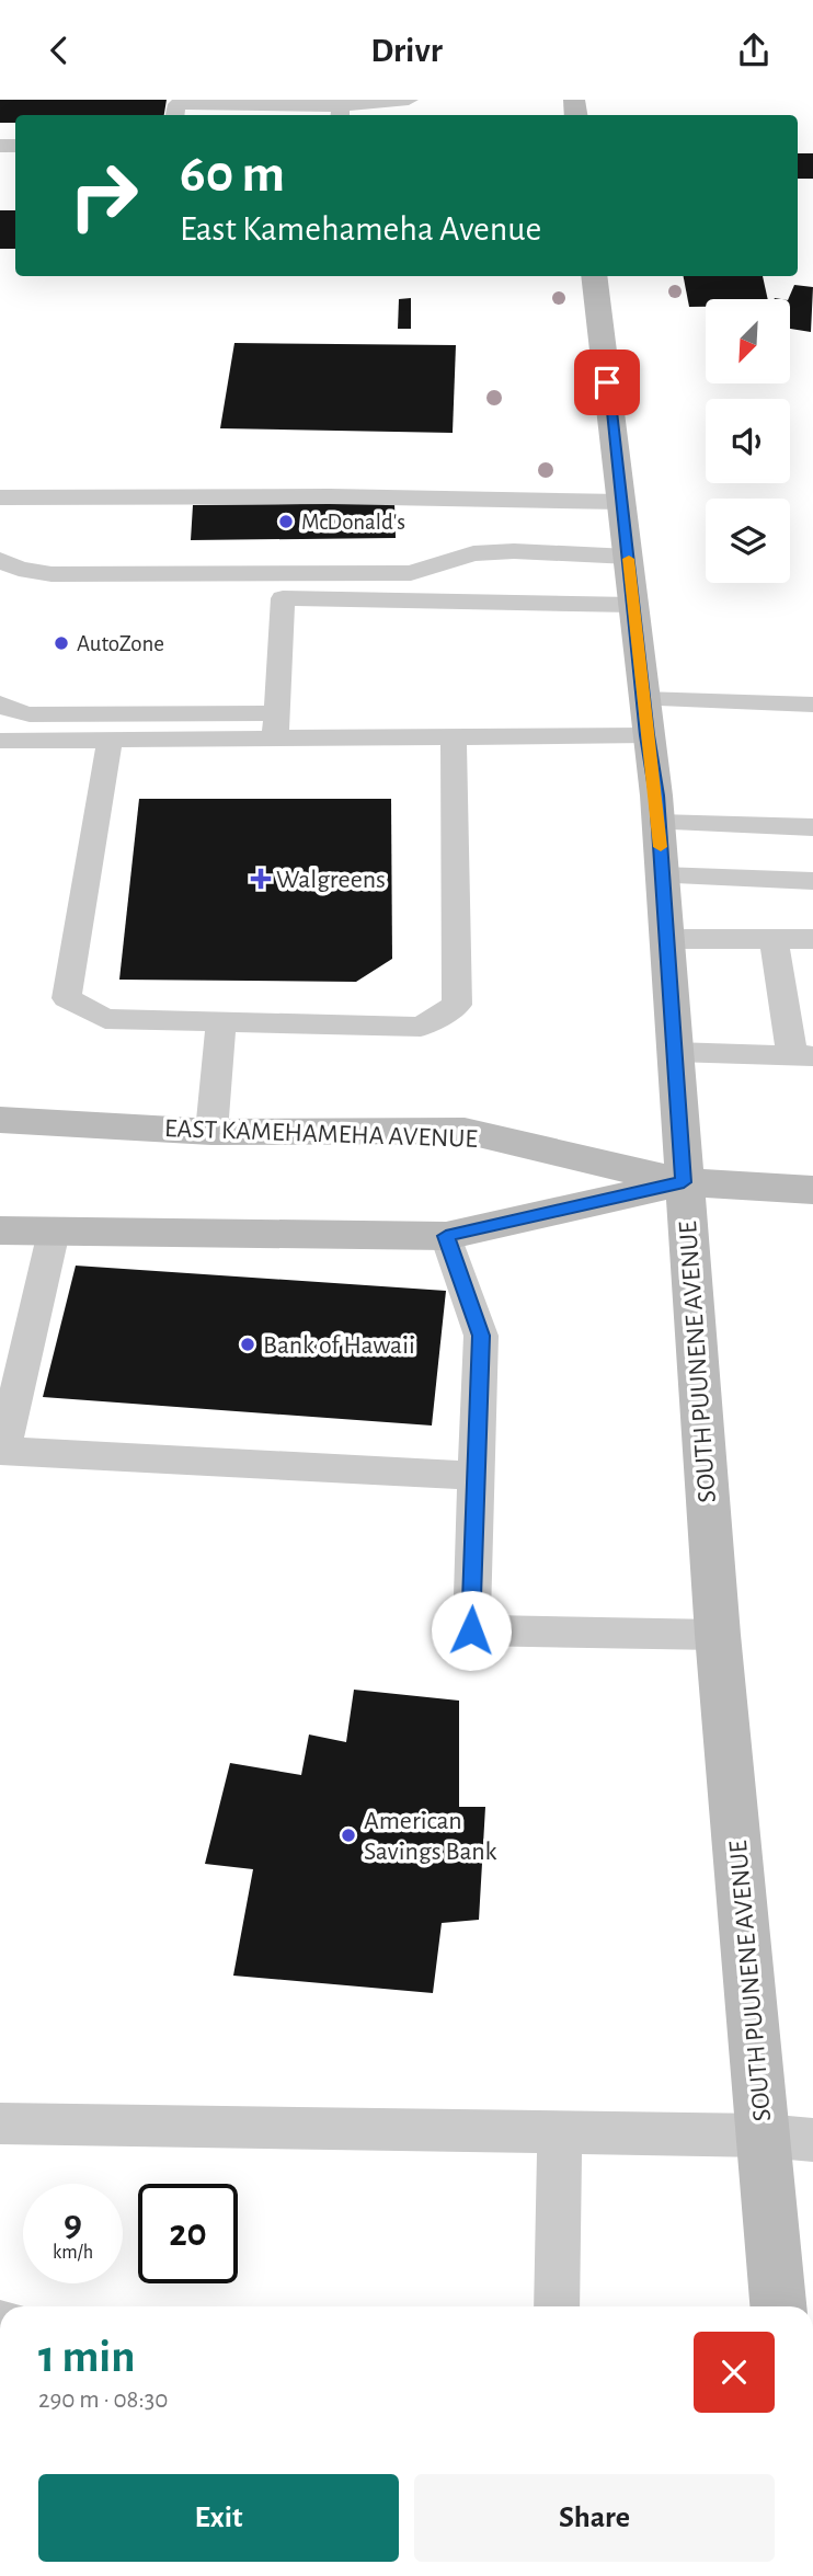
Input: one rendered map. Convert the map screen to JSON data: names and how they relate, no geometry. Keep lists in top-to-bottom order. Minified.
{"streets":{"main road":["EAST KAMEHAMEHA AVENUE","SOUTH PUUNENE AVENUE"]},"crossings":[["EAST KAMEHAMEHA AVENUE","SOUTH PUUNENE AVENUE"]],"places":{"other":["McDonald's","AutoZone","Bank of Hawaii","American Savings Bank"],"health":["Walgreens"]},"north":"bottom left","page":{"header":"Drivr","turn":["60 m","East Kamehameha Avenue"],"speed":"9 km/h","limit":"20","heading":["1 min","290 m · 08:30"],"buttons":["Exit","Share"]}}
